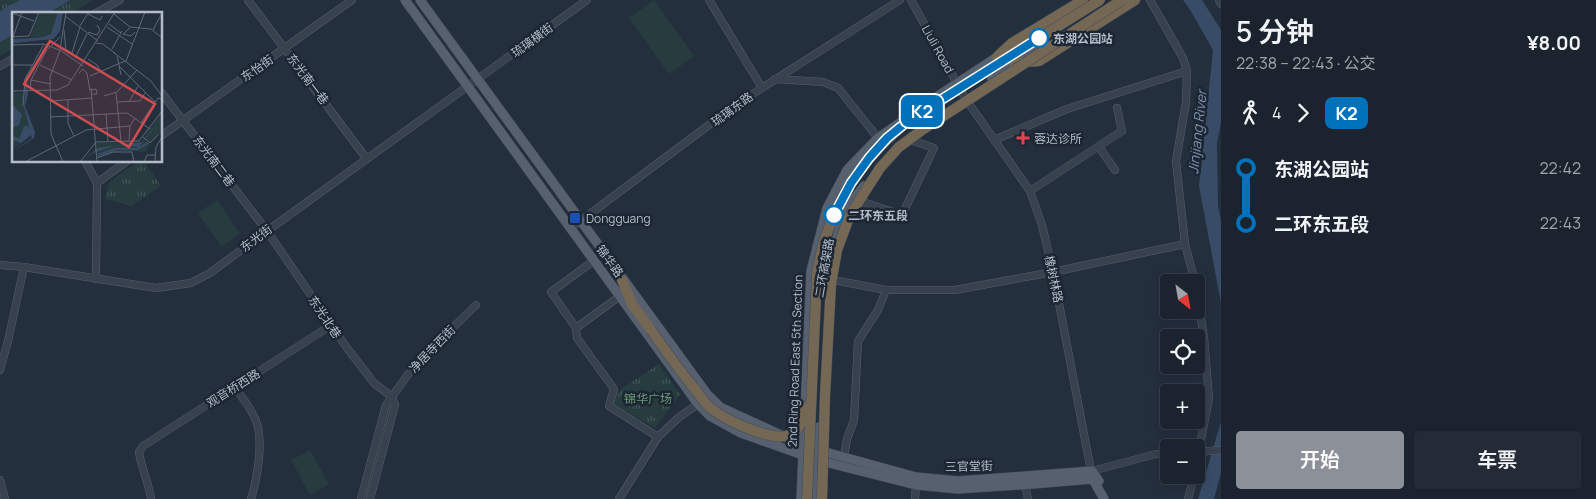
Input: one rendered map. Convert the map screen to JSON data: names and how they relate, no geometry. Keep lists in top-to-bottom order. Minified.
{"streets":{"highway":["二环高架路"],"main road":["锦华路","2nd Ring Road East 5th Section","三官堂街"],"street":["琉璃横街","Liuli Road","东怡街","东光南一巷","琉璃东路","东光南二巷","东光街","橡树林路","东光北巷","净居寺西街","观音桥西路"]},"crossings":[["琉璃横街","东光街"],["琉璃横街","锦华路"],["Liuli Road","橡树林路"],["Liuli Road","2nd Ring Road East 5th Section"],["东怡街","东光南一巷"],["东怡街","东光南二巷"],["东光南一巷","东光街"],["琉璃东路","锦华路"],["东光南二巷","东光街"],["东光南二巷","东光北巷"],["东光街","锦华路"],["东光街","东光北巷"],["锦华路","2nd Ring Road East 5th Section"],["锦华路","三官堂街"],["橡树林路","三官堂街"],["东光北巷","净居寺西街"],["东光北巷","观音桥西路"]],"water":["Jinjiang River"],"parks":["锦华广场"],"places":{"other":["东湖公园站","二环东五段"],"health":["蓉达诊所"],"transit":["Dongguang"]},"lines":["bus line K2"],"north":"bottom right","page":{"on_map":"K2","heading":["5 分钟","22:38 – 22:43 · 公交","¥8.00"],"legs":["4","K2"],"list":[{"name":"东湖公园站","value":"22:42"},{"name":"二环东五段","value":"22:43"}],"map_buttons":["+","−"],"buttons":["开始","车票"]}}
